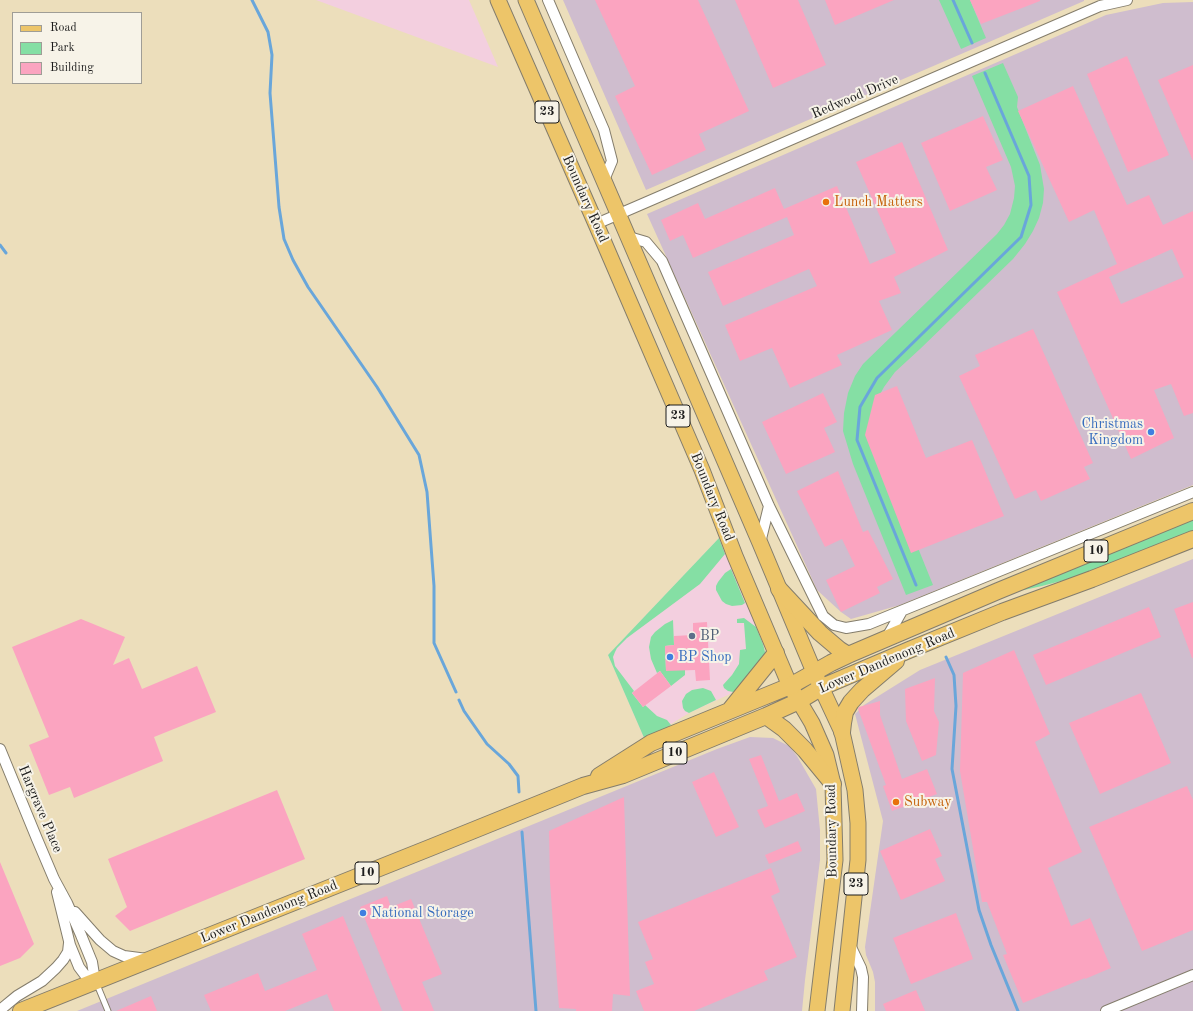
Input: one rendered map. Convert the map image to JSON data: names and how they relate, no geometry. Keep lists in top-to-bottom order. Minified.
{"streets":{"highway":["10","Lower Dandenong Road"],"main road":["23","Boundary Road"],"street":["Redwood Drive","Hargrave Place"]},"crossings":[["Redwood Drive","Boundary Road"],["Boundary Road","Lower Dandenong Road"],["Lower Dandenong Road","Hargrave Place"]],"places":["Lunch Matters","Christmas Kingdom","BP","BP Shop","Subway","National Storage"],"legend":["Road","Park","Building"]}
